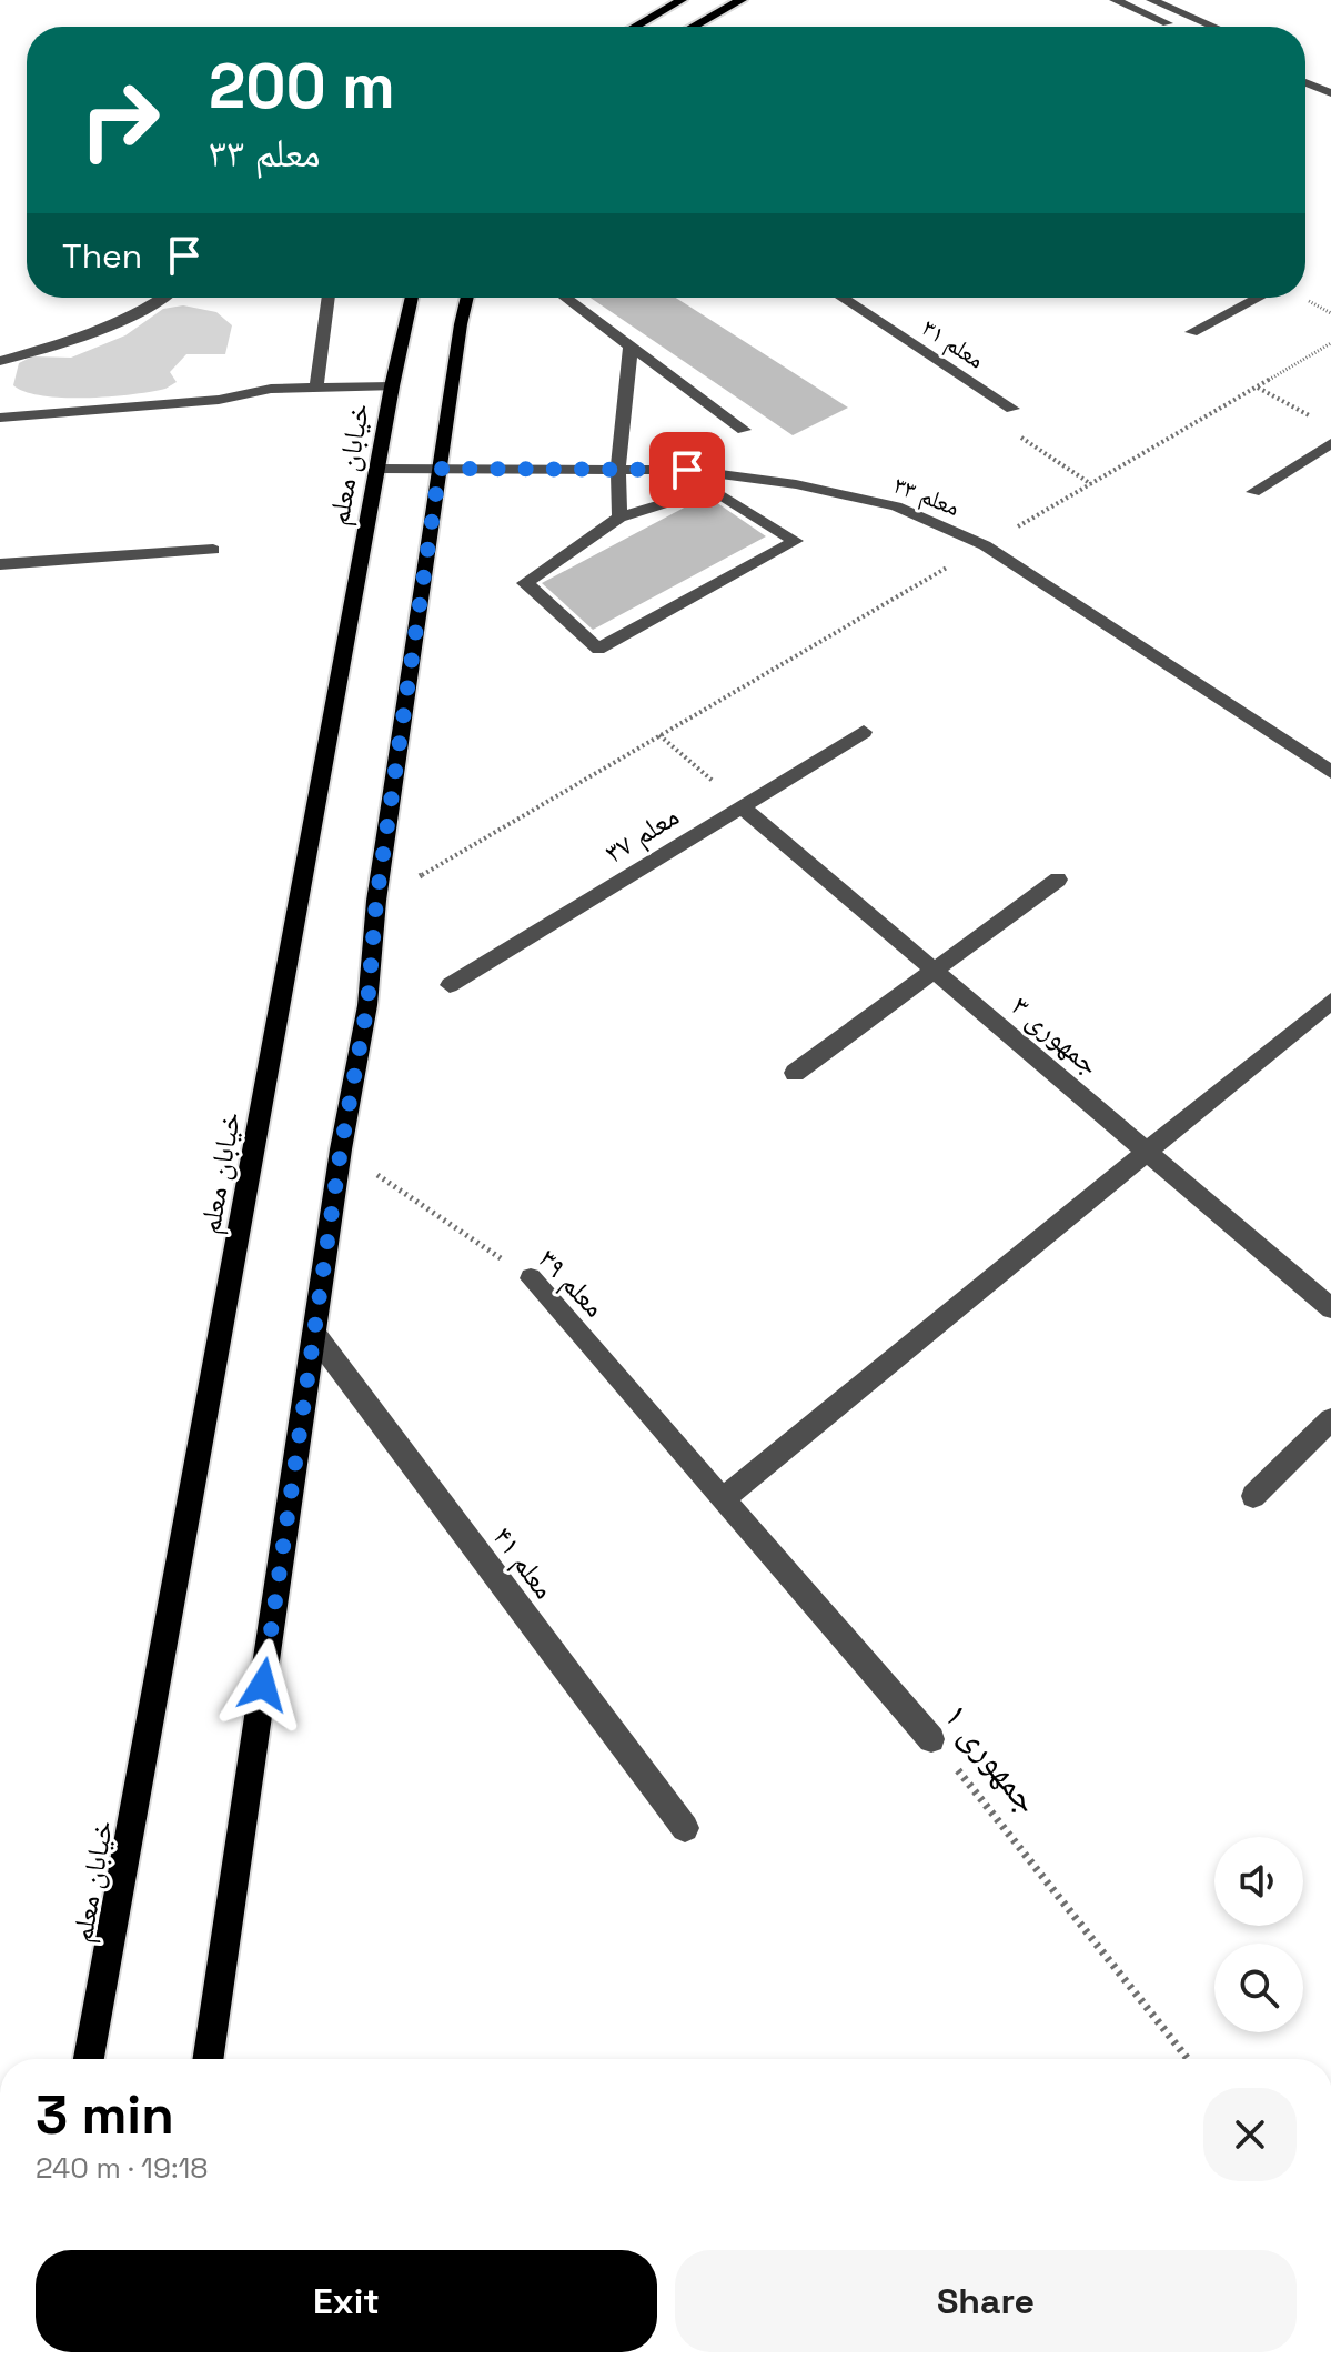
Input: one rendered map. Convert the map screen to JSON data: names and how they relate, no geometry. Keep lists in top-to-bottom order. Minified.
{"streets":{"main road":["خیابان معلم"],"street":["معلم ۳۱","معلم ۳۳","معلم ۳۷","جمهوری ۳","معلم ۳۹","معلم ۴۱","جمهوری ۱"]},"crossings":[["خیابان معلم","معلم ۳۳"],["معلم ۳۷","جمهوری ۳"],["معلم ۳۹","جمهوری ۱"]],"page":{"turn":["200 m","معلم ۳۳"],"then":"Then","heading":["3 min","240 m · 19:18"],"buttons":["Exit","Share"]}}
